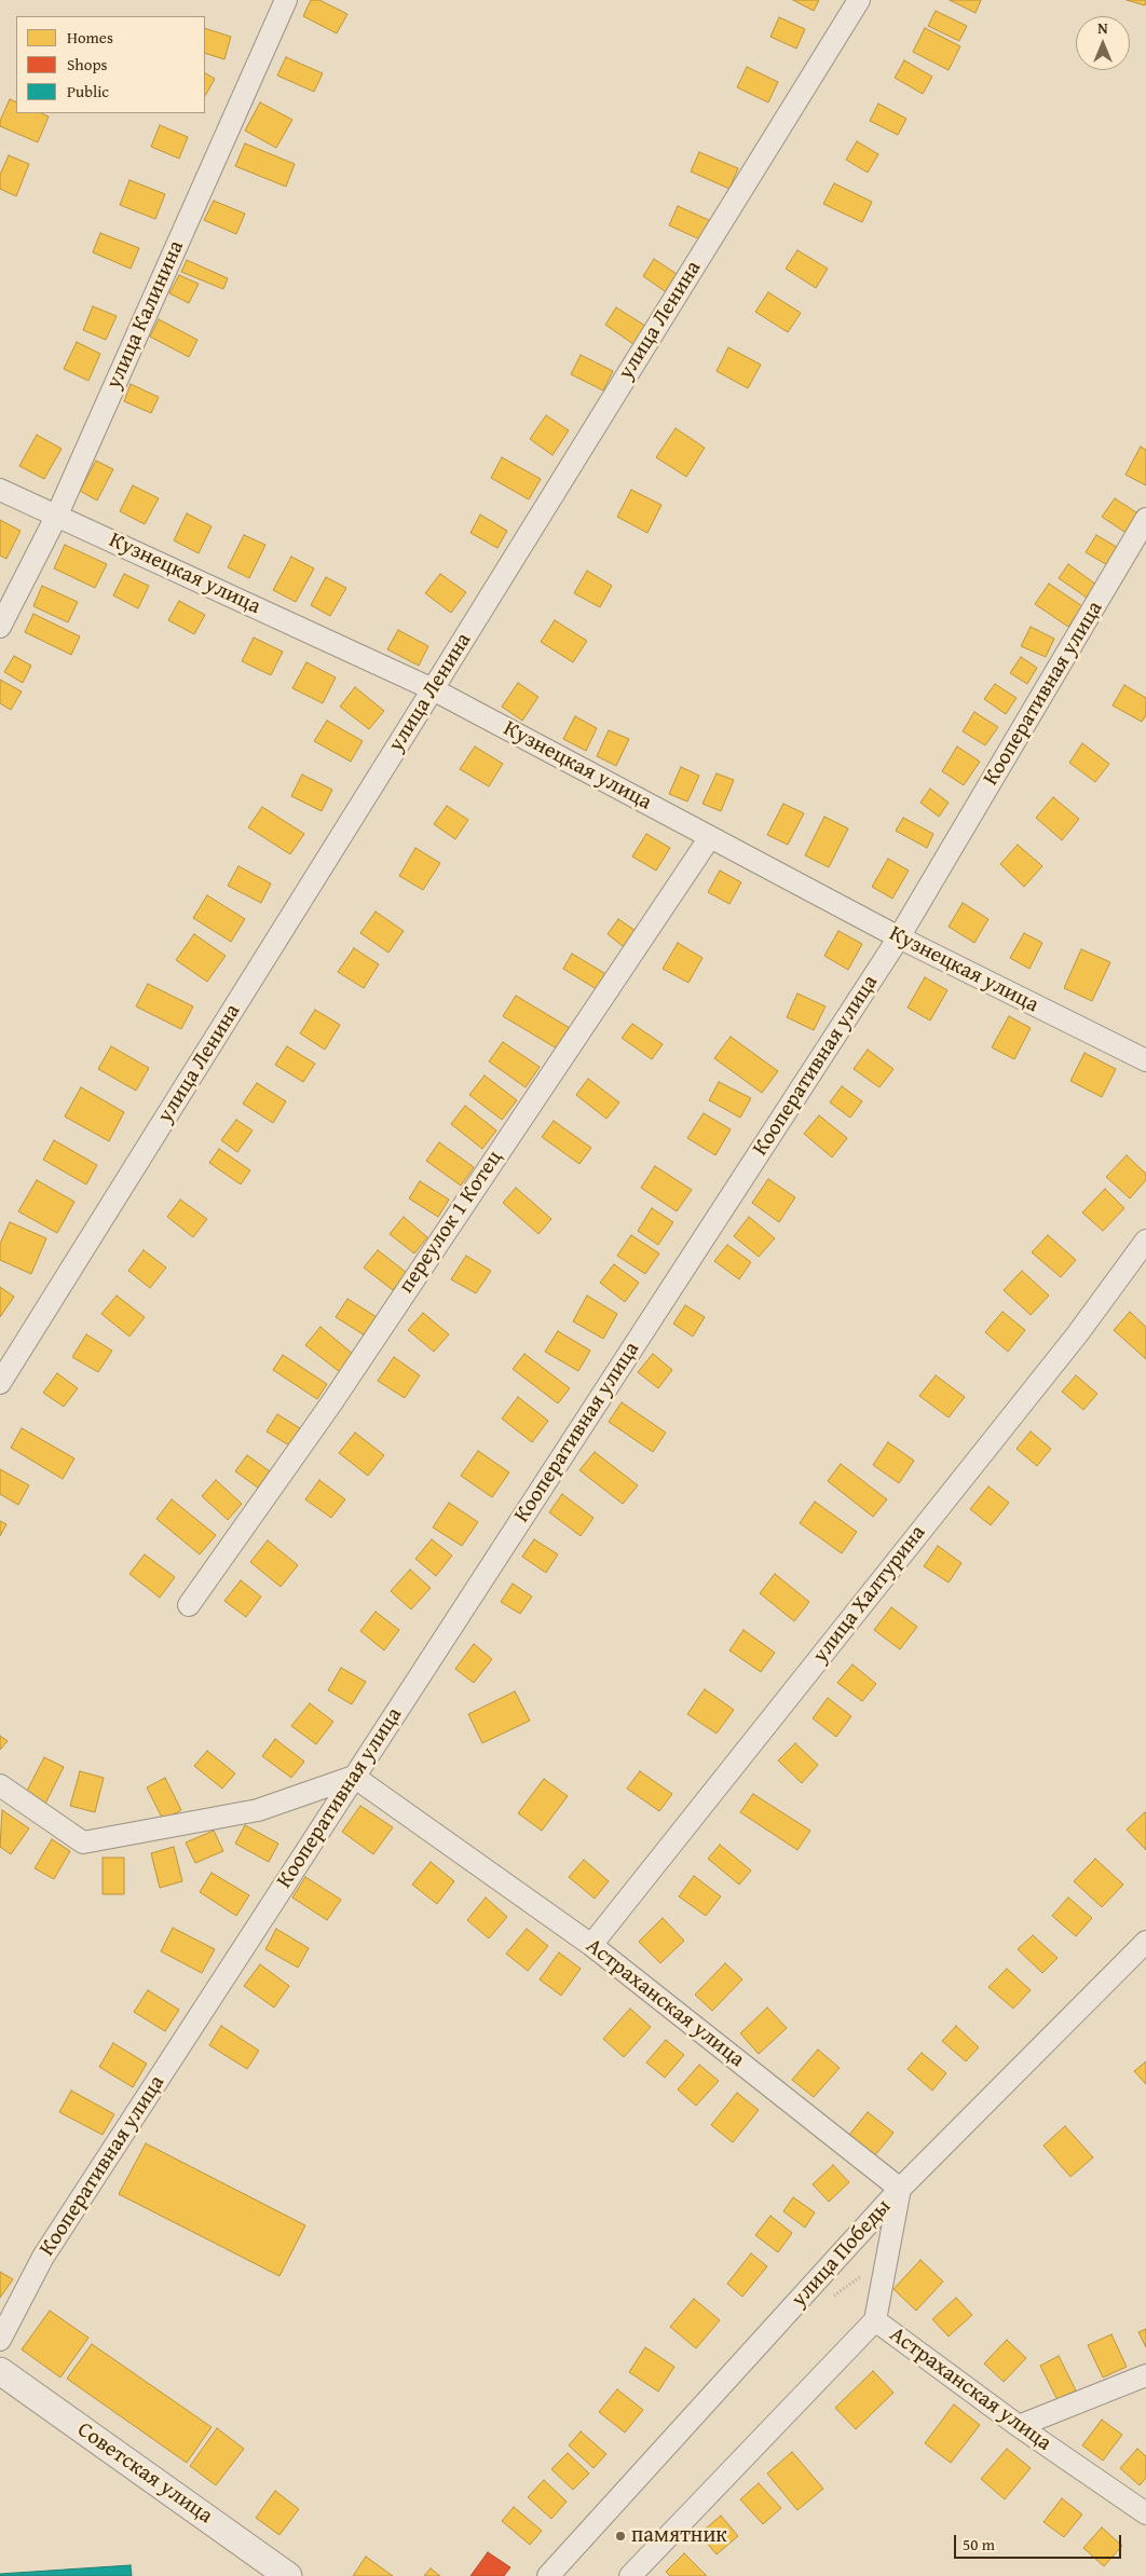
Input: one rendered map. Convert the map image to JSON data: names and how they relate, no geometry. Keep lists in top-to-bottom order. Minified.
{"streets":{"street":["улица Калинина","улица Ленина","Кузнецкая улица","Кооперативная улица","переулок 1 Котец","улица Халтурина","Астраханская улица","улица Победы","Советская улица"]},"crossings":[["улица Калинина","Кузнецкая улица"],["улица Ленина","Кузнецкая улица"],["Кузнецкая улица","Кооперативная улица"],["Кузнецкая улица","переулок 1 Котец"],["Кооперативная улица","Астраханская улица"],["улица Халтурина","Астраханская улица"],["Астраханская улица","улица Победы"]],"places":["памятник"],"legend":["Homes","Shops","Public"],"scale_bar":"50 m","north":"top"}
